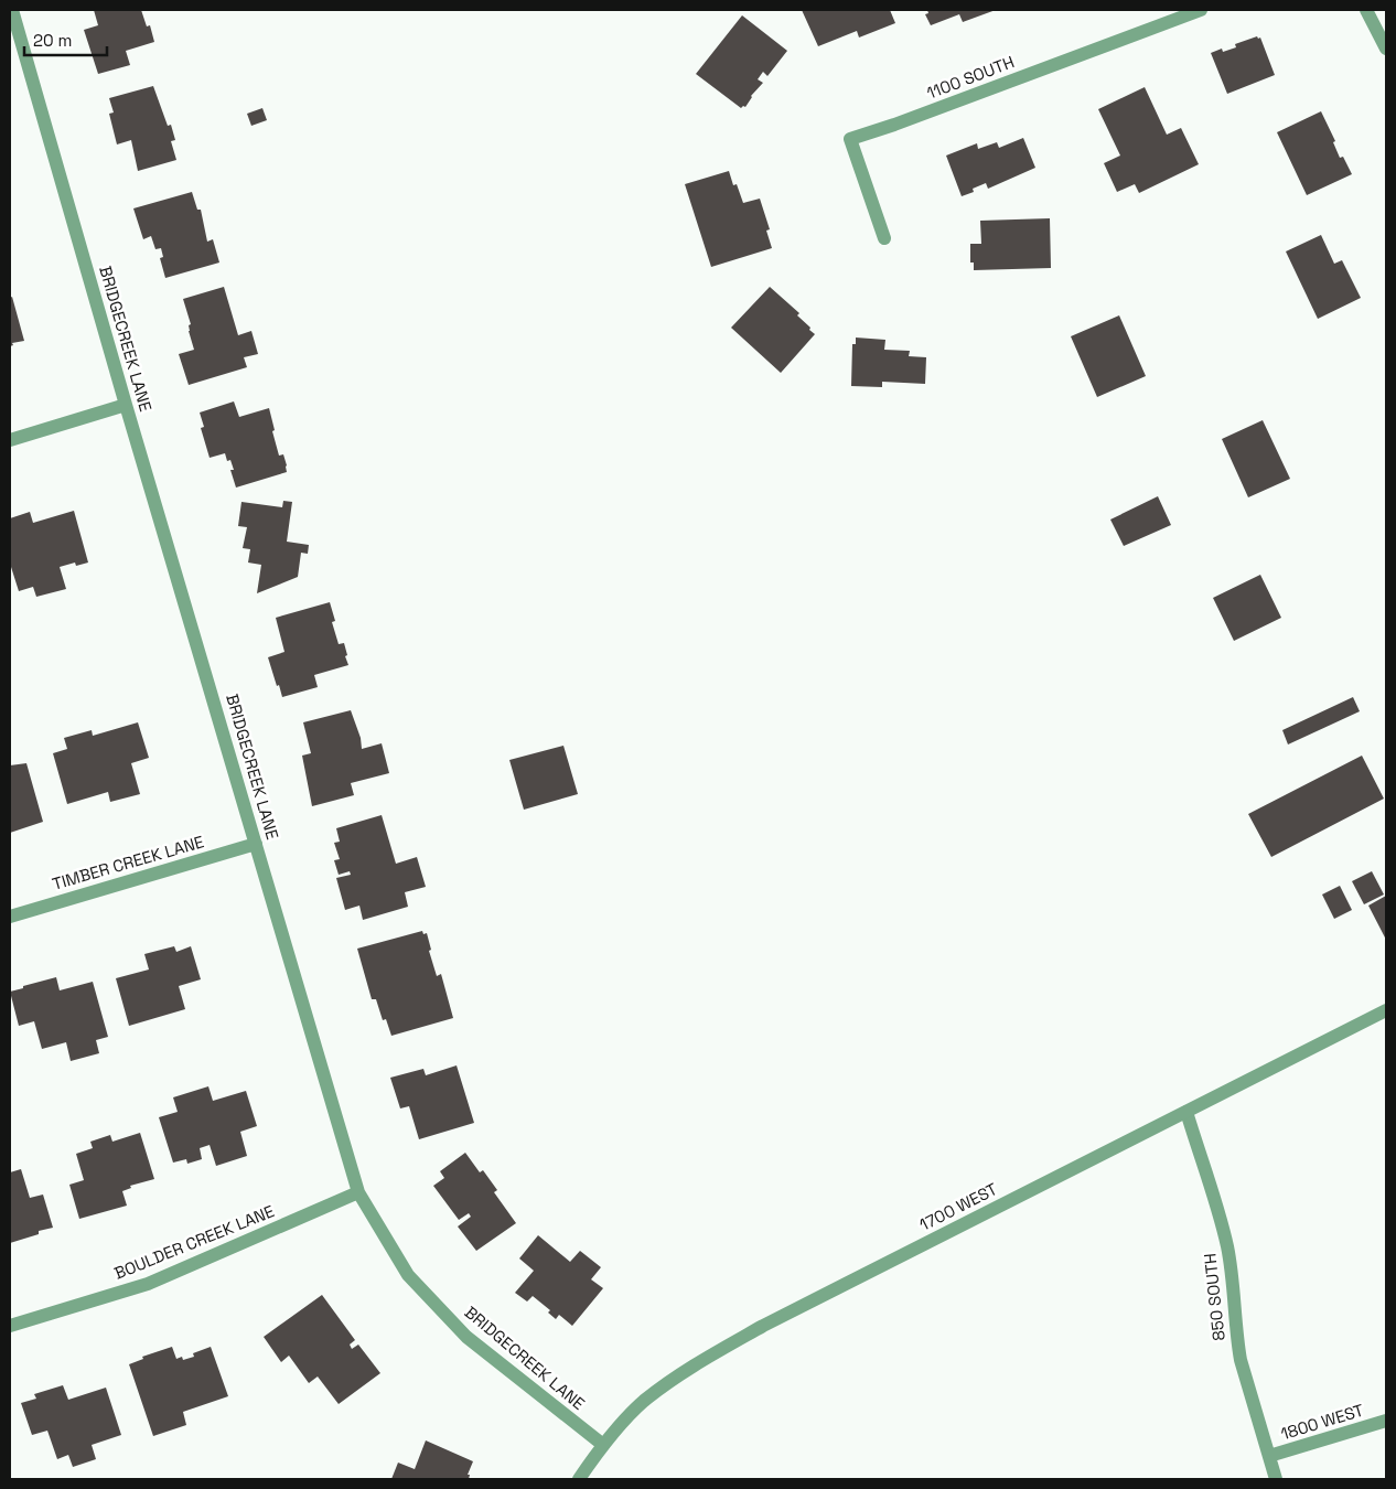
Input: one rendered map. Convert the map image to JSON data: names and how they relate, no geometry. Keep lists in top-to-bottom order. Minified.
{"streets":{"street":["1100 SOUTH","BRIDGECREEK LANE","TIMBER CREEK LANE","1700 WEST","BOULDER CREEK LANE","850 SOUTH","1800 WEST"]},"crossings":[["BRIDGECREEK LANE","TIMBER CREEK LANE"],["BRIDGECREEK LANE","1700 WEST"],["BRIDGECREEK LANE","BOULDER CREEK LANE"],["1700 WEST","850 SOUTH"],["850 SOUTH","1800 WEST"]],"scale_bar":"20 m"}
